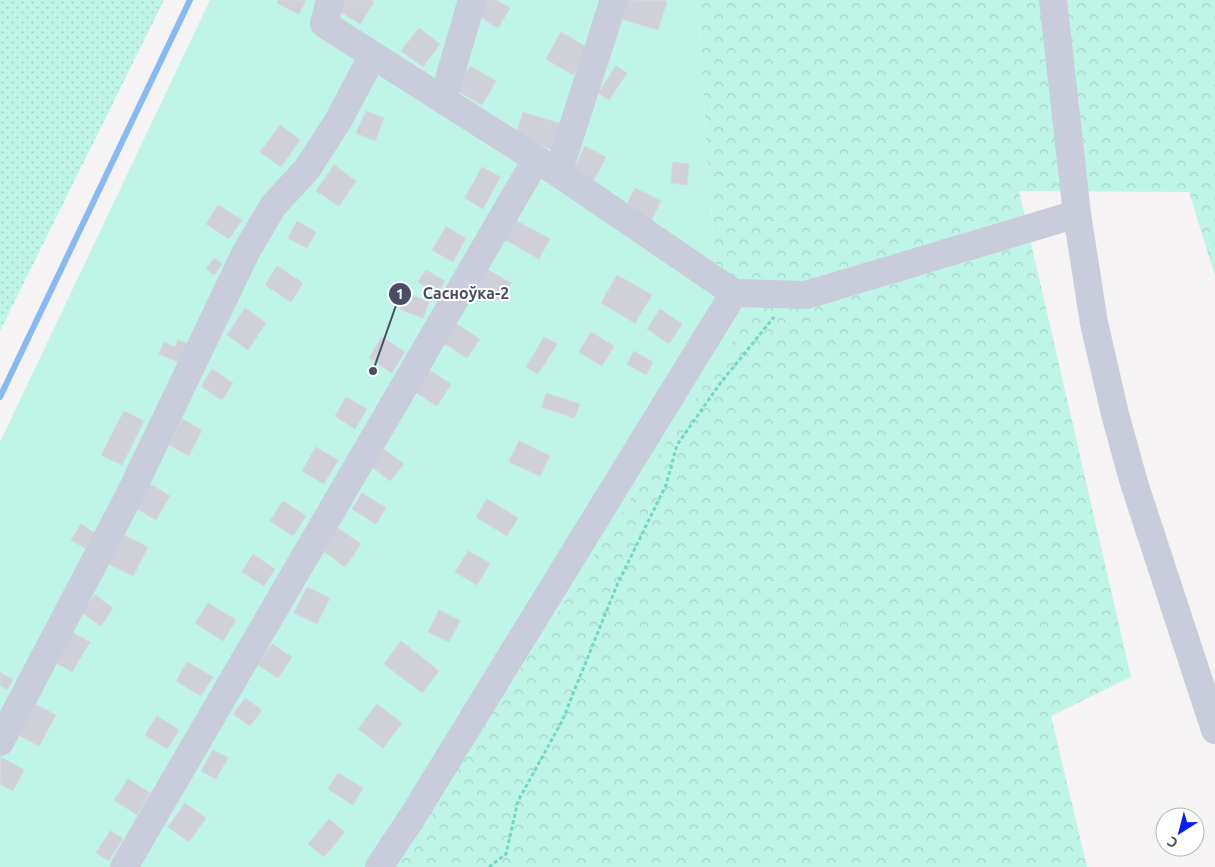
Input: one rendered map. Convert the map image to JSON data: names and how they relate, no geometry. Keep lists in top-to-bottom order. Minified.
{"places":["Сасноўка-2"],"north":"bottom left"}
